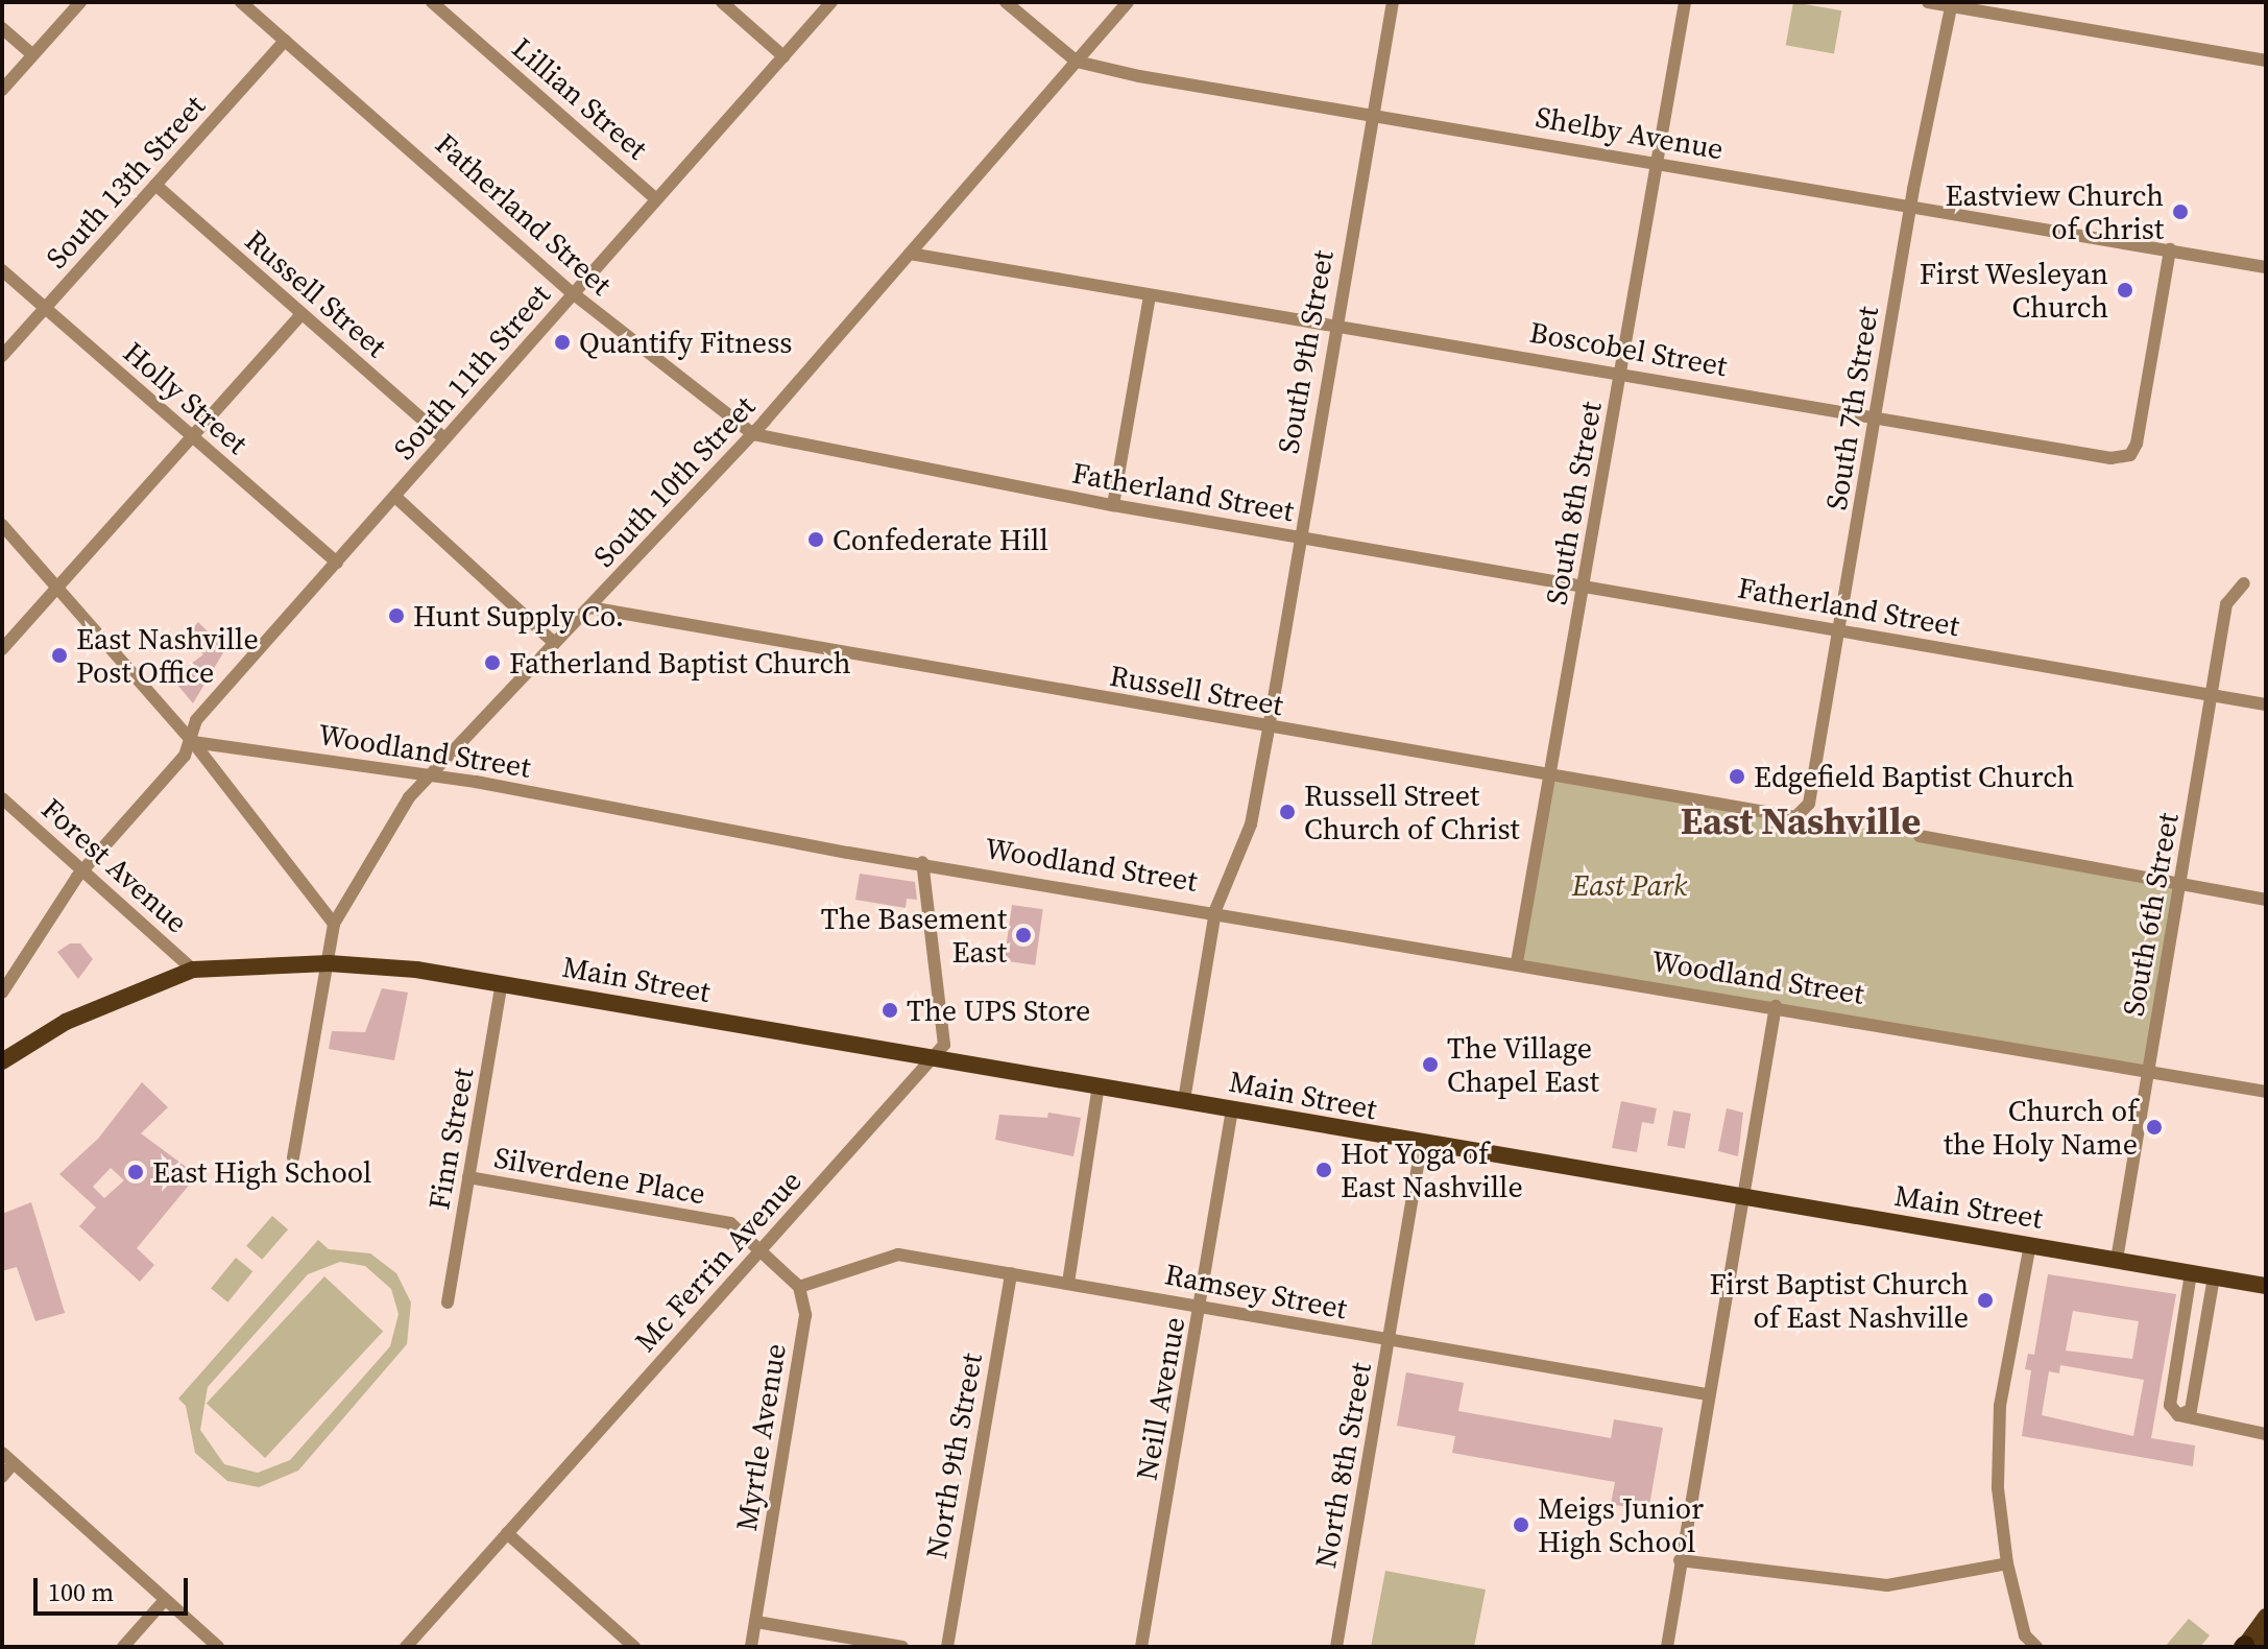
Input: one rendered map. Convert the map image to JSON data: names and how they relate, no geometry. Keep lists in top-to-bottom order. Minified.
{"streets":{"main road":["Main Street"],"street":["Lillian Street","Shelby Avenue","South 13th Street","Fatherland Street","Russell Street","Boscobel Street","South 9th Street","South 11th Street","Holly Street","South 7th Street","South 10th Street","South 8th Street","Woodland Street","Forest Avenue","South 6th Street","Finn Street","Silverdene Place","Mc Ferrin Avenue","Ramsey Street","Neill Avenue","Myrtle Avenue","North 9th Street","North 8th Street"]},"crossings":[["Lillian Street","South 11th Street"],["Shelby Avenue","Boscobel Street"],["Shelby Avenue","South 9th Street"],["Shelby Avenue","South 7th Street"],["Shelby Avenue","South 10th Street"],["Shelby Avenue","South 8th Street"],["South 13th Street","Fatherland Street"],["South 13th Street","Russell Street"],["South 13th Street","Holly Street"],["Fatherland Street","South 9th Street"],["Fatherland Street","South 11th Street"],["Fatherland Street","South 7th Street"],["Fatherland Street","South 10th Street"],["Fatherland Street","South 8th Street"],["Fatherland Street","South 6th Street"],["Russell Street","South 9th Street"],["Russell Street","South 11th Street"],["Russell Street","South 7th Street"],["Russell Street","South 10th Street"],["Russell Street","South 8th Street"],["Boscobel Street","South 9th Street"],["Boscobel Street","South 7th Street"],["Boscobel Street","South 10th Street"],["Boscobel Street","South 8th Street"],["South 9th Street","Woodland Street"],["South 9th Street","Main Street"],["South 11th Street","Holly Street"],["South 11th Street","Woodland Street"],["South 11th Street","Forest Avenue"],["South 10th Street","Woodland Street"],["South 8th Street","Woodland Street"],["Woodland Street","South 6th Street"],["Woodland Street","Mc Ferrin Avenue"],["Forest Avenue","Main Street"],["South 6th Street","Main Street"],["Main Street","Finn Street"],["Main Street","Mc Ferrin Avenue"],["Main Street","Neill Avenue"],["Main Street","North 8th Street"],["Finn Street","Silverdene Place"],["Silverdene Place","Mc Ferrin Avenue"],["Ramsey Street","Neill Avenue"],["Ramsey Street","Myrtle Avenue"],["Ramsey Street","North 9th Street"],["Ramsey Street","North 8th Street"]],"districts":["East Nashville"],"parks":["East Park"],"places":["Eastview Church of Christ","First Wesleyan Church","Quantify Fitness","Confederate Hill","Hunt Supply Co.","East Nashville Post Office","Fatherland Baptist Church","Edgefield Baptist Church","Russell Street Church of Christ","The Basement East","The UPS Store","The Village Chapel East","Church of the Holy Name","Hot Yoga of East Nashville","East High School","First Baptist Church of East Nashville","Meigs Junior High School"],"scale_bar":"100 m"}
